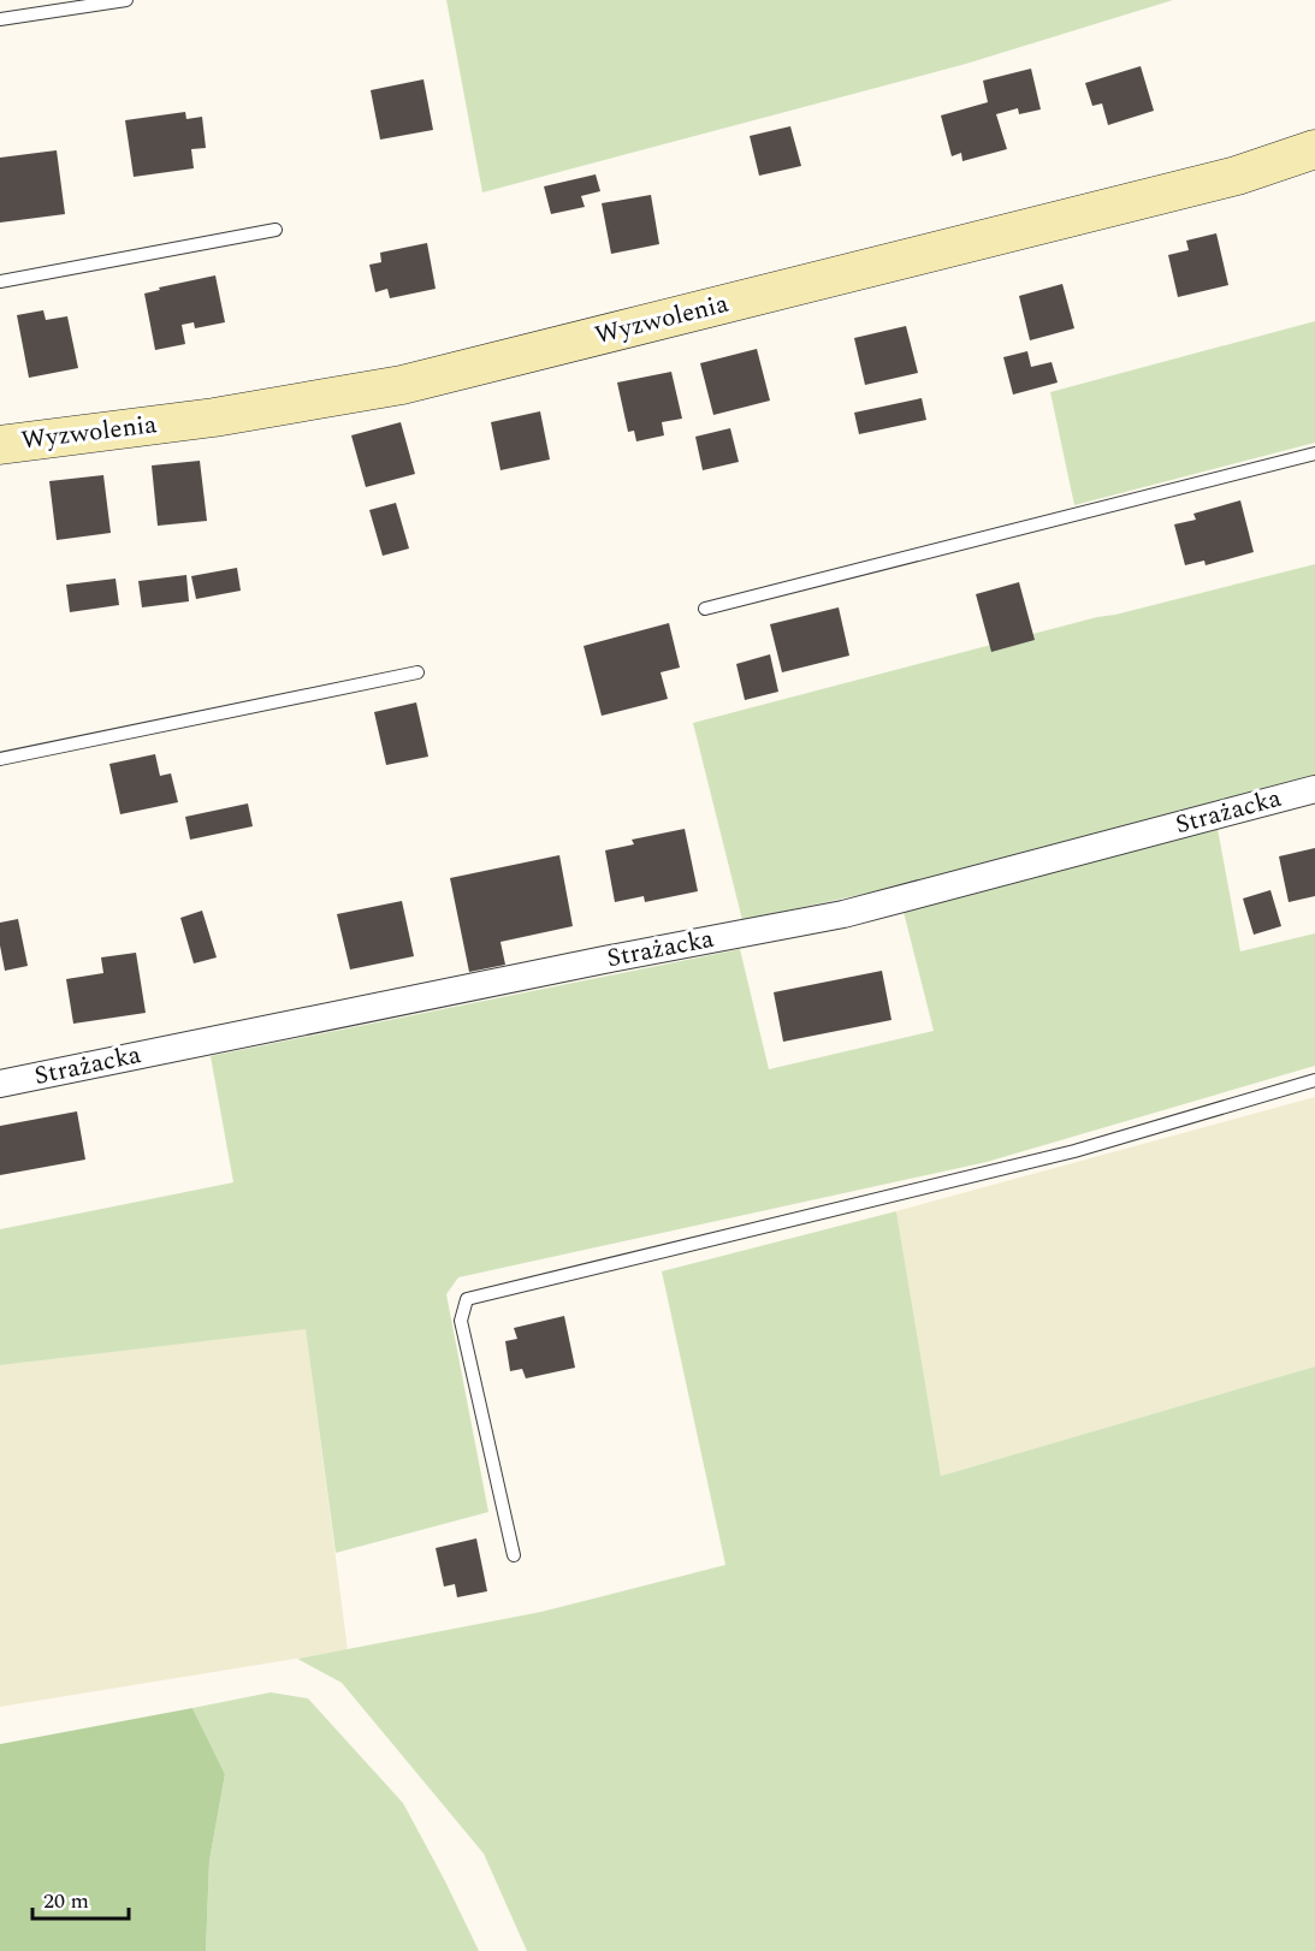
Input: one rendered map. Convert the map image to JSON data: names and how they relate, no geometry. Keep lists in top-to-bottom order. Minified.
{"streets":{"main road":["Wyzwolenia"],"street":["Strażacka"]},"scale_bar":"20 m"}
